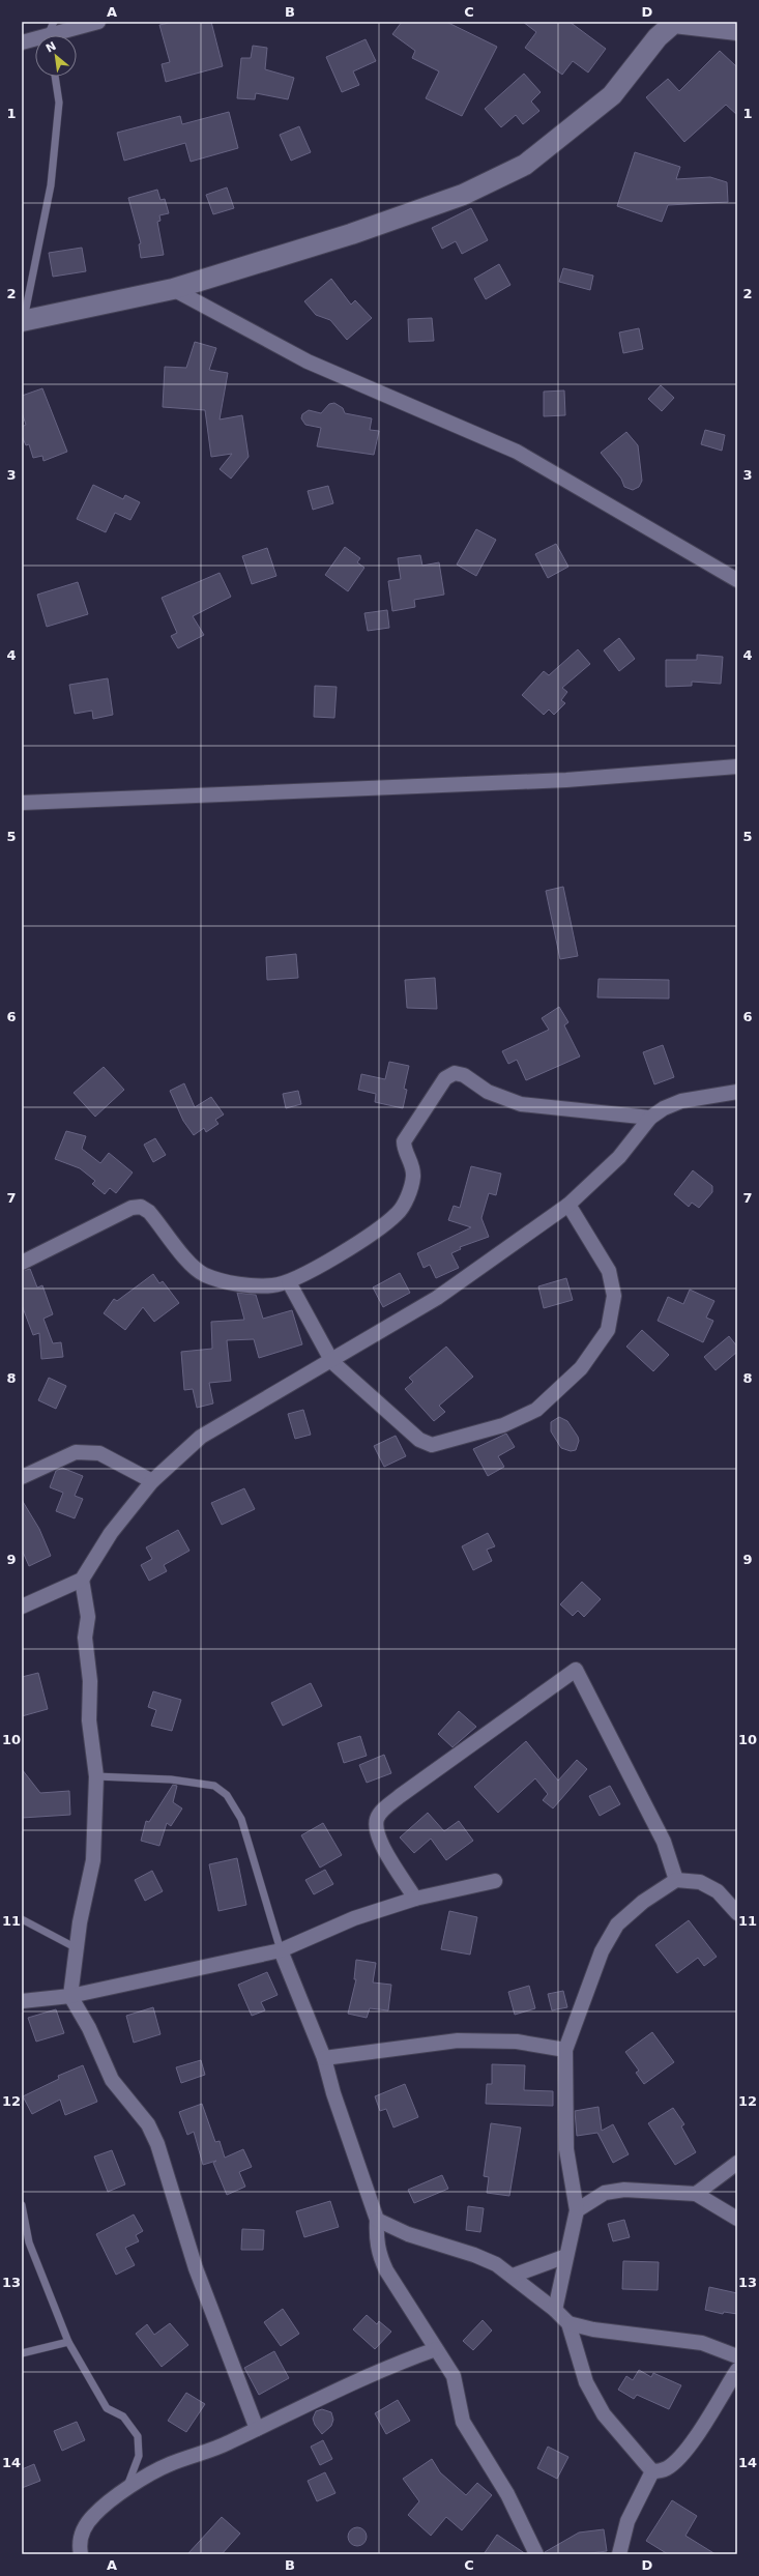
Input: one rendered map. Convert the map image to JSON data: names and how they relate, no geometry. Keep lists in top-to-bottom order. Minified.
{"north":"top left","grid":{"columns":["A","B","C","D"],"rows":["1","2","3","4","5","6","7","8","9","10","11","12","13","14"]}}
